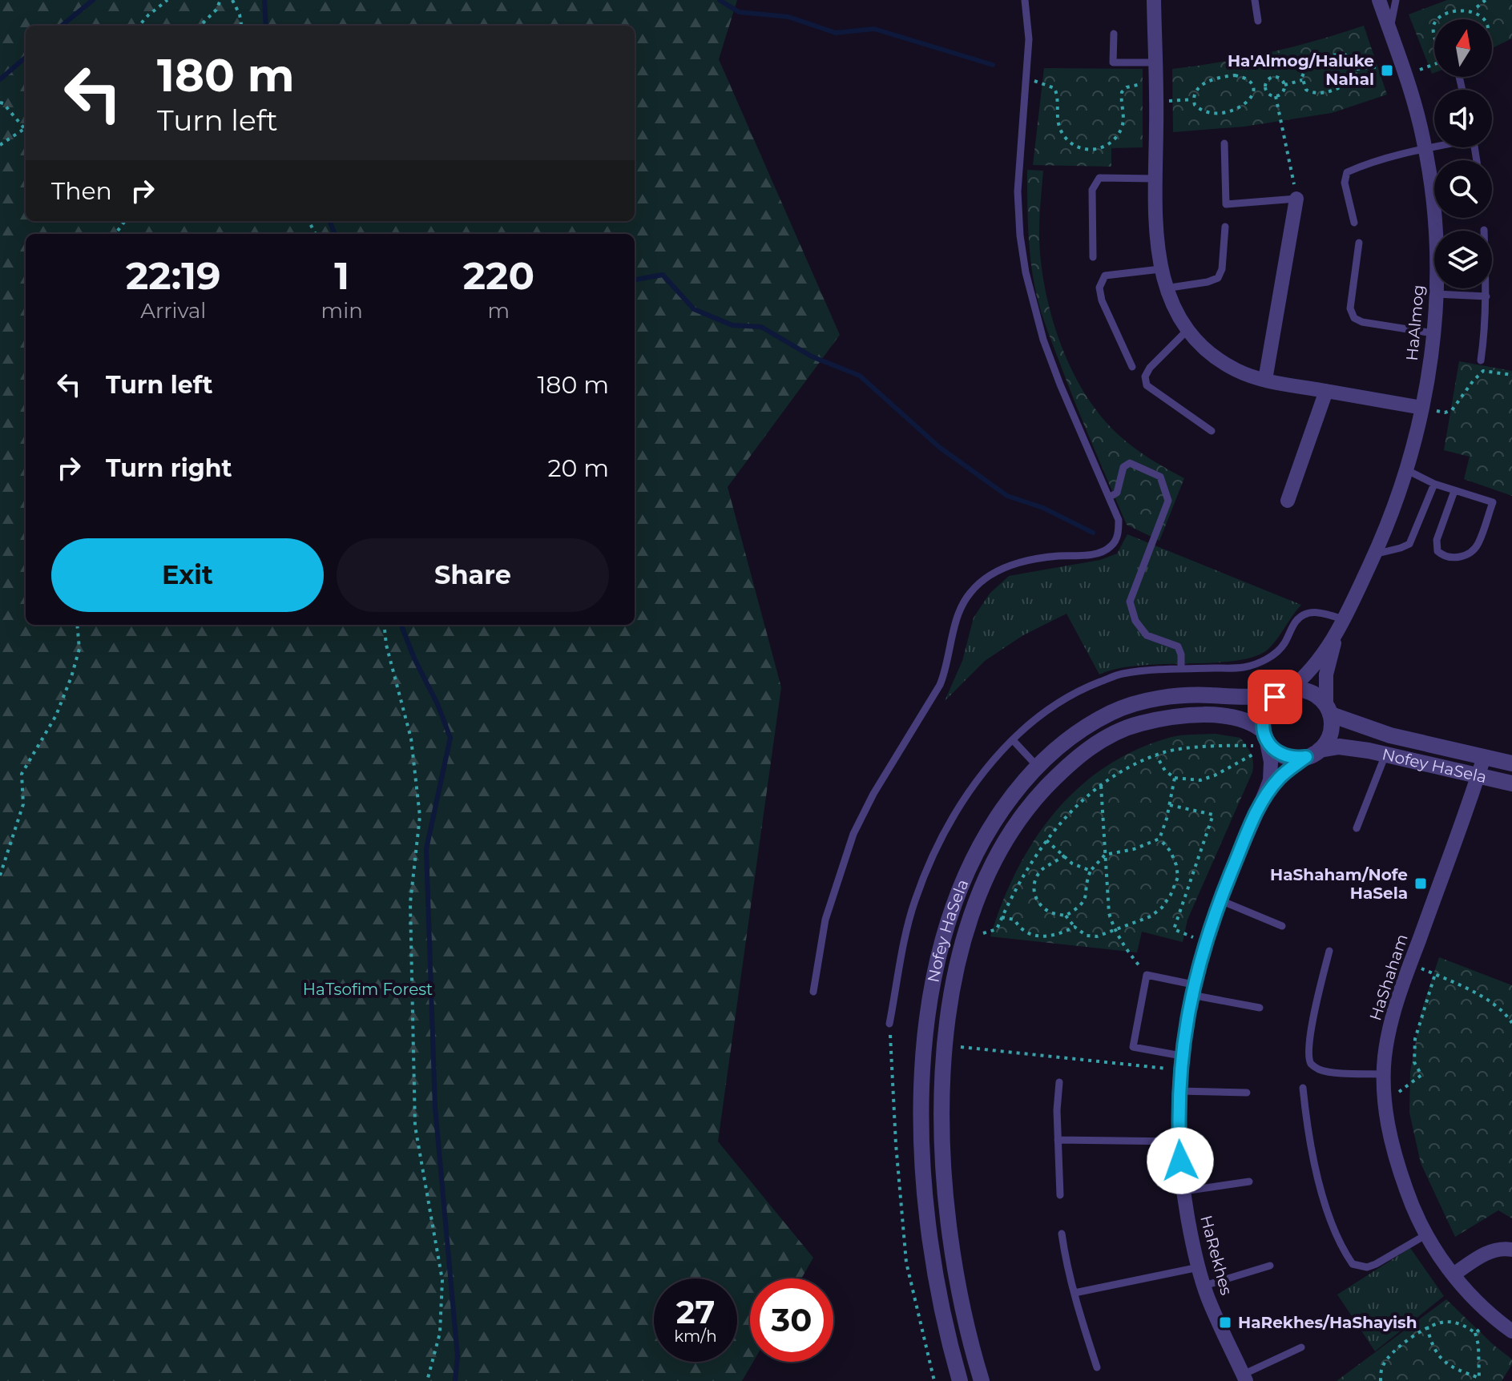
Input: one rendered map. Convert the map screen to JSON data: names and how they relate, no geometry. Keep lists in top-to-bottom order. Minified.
{"streets":{"street":["HaAlmog","Nofey HaSela","HaShaham","HaRekhes"]},"crossings":[["HaAlmog","Nofey HaSela"],["HaAlmog","HaRekhes"],["Nofey HaSela","HaShaham"],["Nofey HaSela","HaRekhes"]],"parks":["HaTsofim Forest"],"places":{"transit":["Ha'Almog/Haluke Nahal","HaShaham/Nofe HaSela","HaRekhes/HaShayish"]},"north":"top","page":{"turn":["180 m","Turn left"],"then":"Then","eta":["22:19","Arrival","1","min","220","m"],"list":[{"name":"Turn left","value":"180 m"},{"name":"Turn right","value":"20 m"}],"buttons":["Exit","Share"],"speed":"27 km/h","limit":"30"}}
